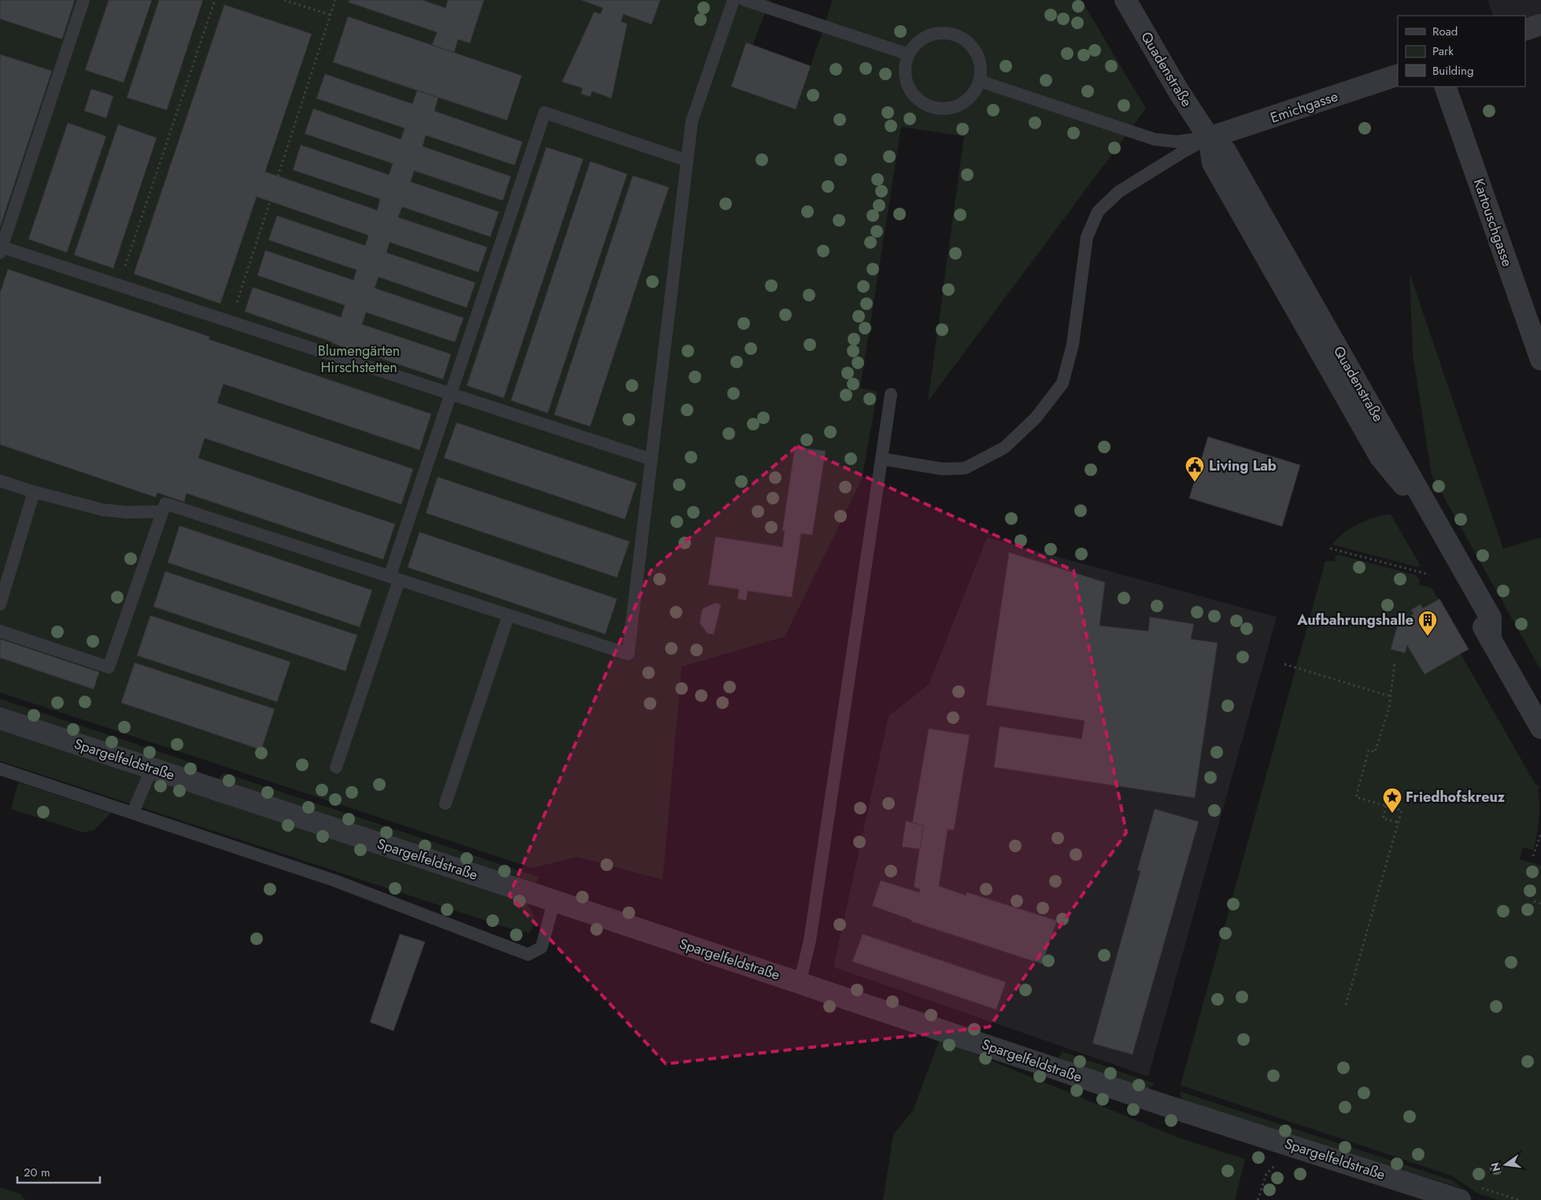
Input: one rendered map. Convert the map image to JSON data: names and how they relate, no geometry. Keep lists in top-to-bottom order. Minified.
{"streets":{"street":["Quadenstraße","Emichgasse","Kartouschgasse","Spargelfeldstraße"]},"crossings":[["Quadenstraße","Emichgasse"]],"parks":["Blumengärten Hirschstetten"],"places":{"public building":["Living Lab"],"building":["Aufbahrungshalle"],"place":["Friedhofskreuz"]},"legend":["Road","Park","Building"],"scale_bar":"20 m","north":"left"}
